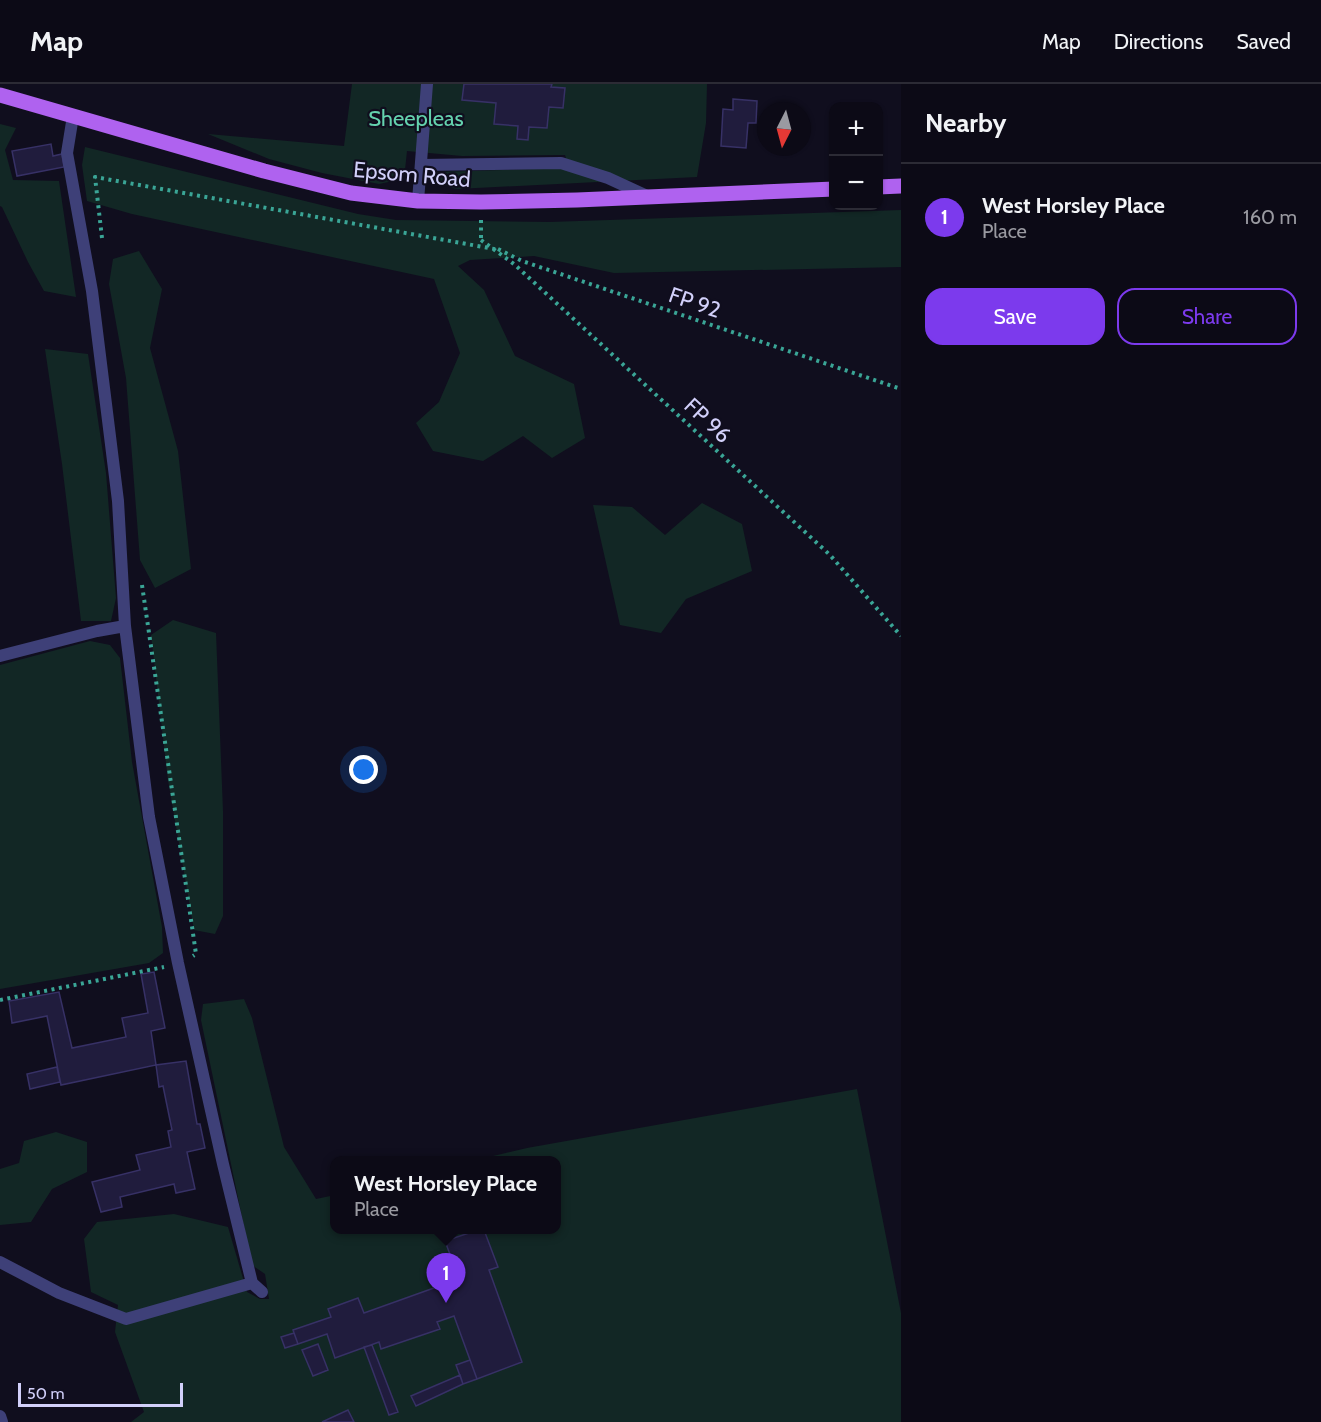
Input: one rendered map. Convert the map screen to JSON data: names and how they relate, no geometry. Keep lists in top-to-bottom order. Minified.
{"streets":{"main road":["Epsom Road"],"path":["FP 92","FP 96"]},"crossings":[["FP 92","FP 96"]],"parks":["Sheepleas"],"scale_bar":"50 m","north":"bottom","page":{"header":"Map","nav":["Map","Directions","Saved"],"heading":"Nearby","map_buttons":["+","−"],"list":[{"mark":"1","name":"West Horsley Place","note":"Place","value":"160 m"}],"buttons":["Save","Share"],"popup":["West Horsley Place","Place"],"pins":"1","scale":"50 m"}}
